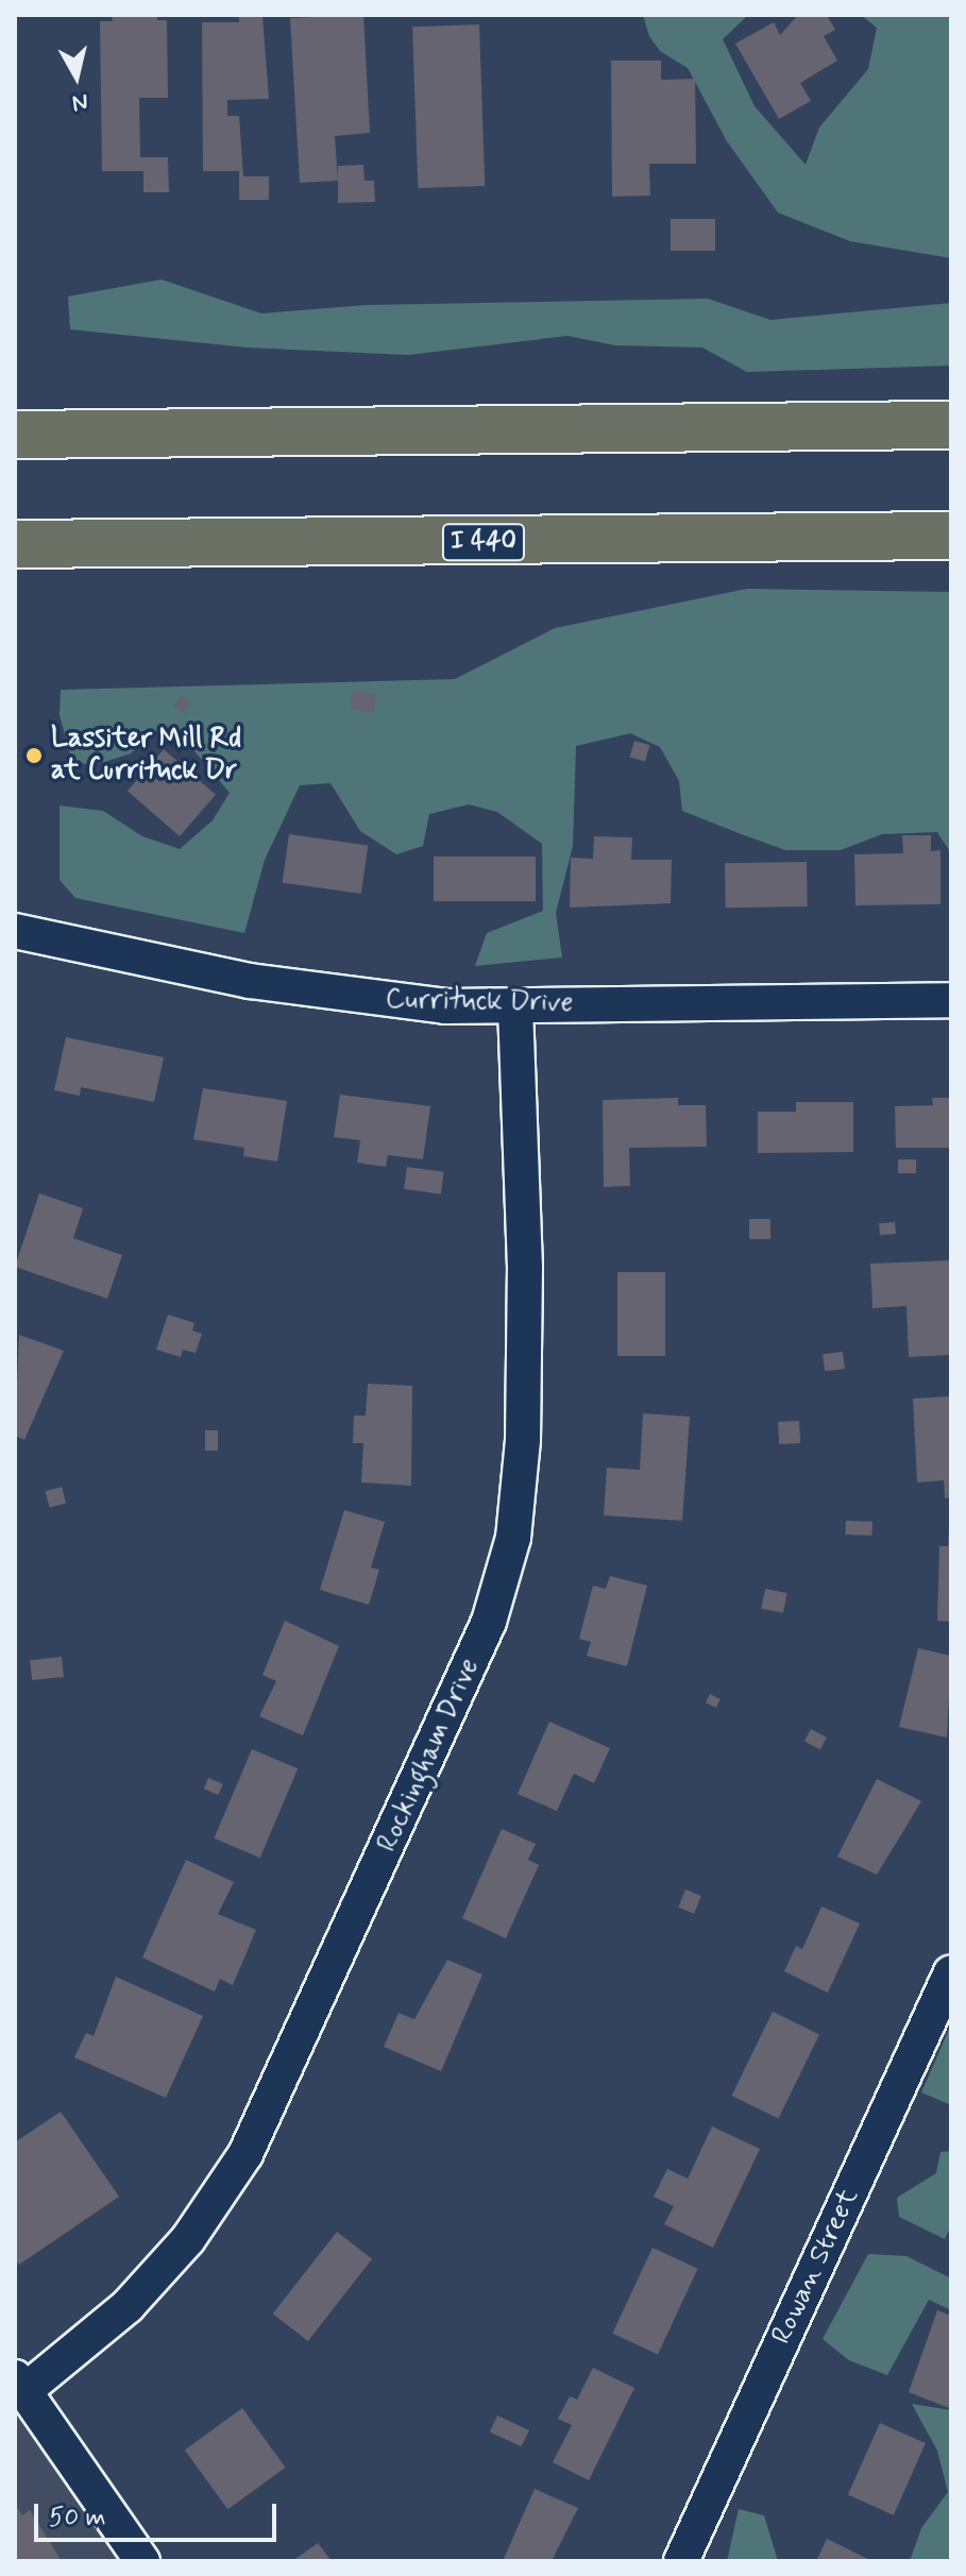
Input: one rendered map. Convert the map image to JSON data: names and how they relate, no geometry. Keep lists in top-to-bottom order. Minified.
{"streets":{"highway":["I 440"],"street":["Currituck Drive","Rockingham Drive","Rowan Street"]},"crossings":[["Currituck Drive","Rockingham Drive"]],"places":["Lassiter Mill Rd at Currituck Dr"],"scale_bar":"50 m","north":"bottom"}
